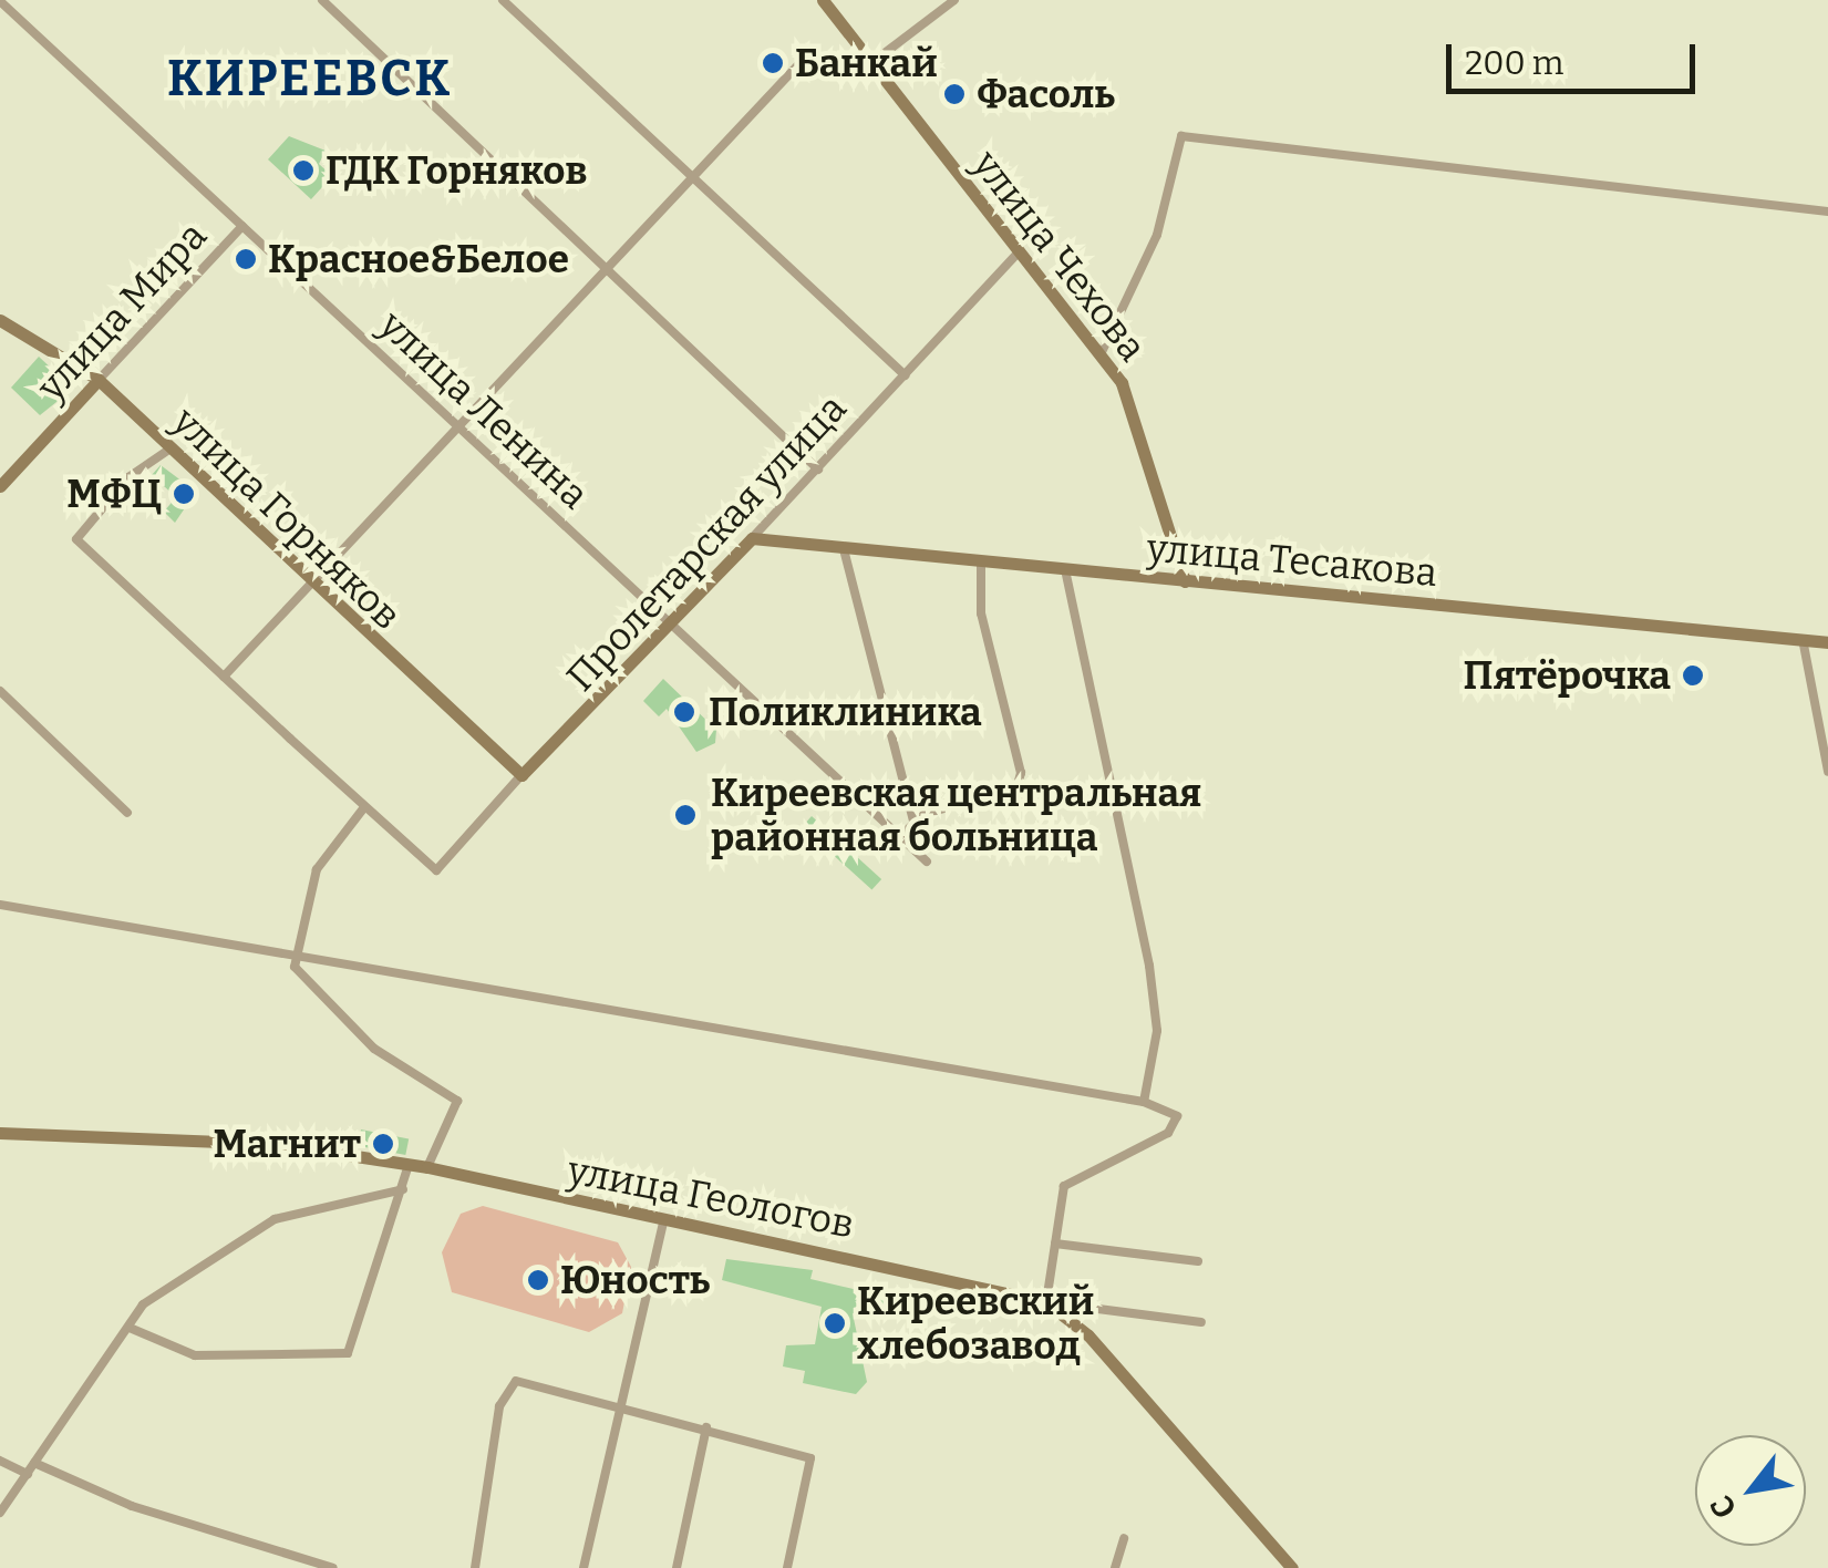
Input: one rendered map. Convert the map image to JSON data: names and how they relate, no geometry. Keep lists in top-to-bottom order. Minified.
{"streets":{"main road":["улица Чехова","улица Мира","улица Горняков","Пролетарская улица","улица Тесакова","улица Геологов"],"street":["улица Ленина"]},"crossings":[["улица Чехова","Пролетарская улица"],["улица Чехова","улица Тесакова"],["улица Мира","улица Ленина"],["улица Мира","улица Горняков"],["улица Ленина","Пролетарская улица"],["улица Горняков","Пролетарская улица"],["Пролетарская улица","улица Тесакова"]],"districts":["КИРЕЕВСК"],"places":["Банкай","Фасоль","ГДК Горняков","Красное&Белое","МФЦ","Пятёрочка","Поликлиника","Киреевская центральная районная больница","Магнит","Юность","Киреевский хлебозавод"],"scale_bar":"200 m","north":"bottom left"}
